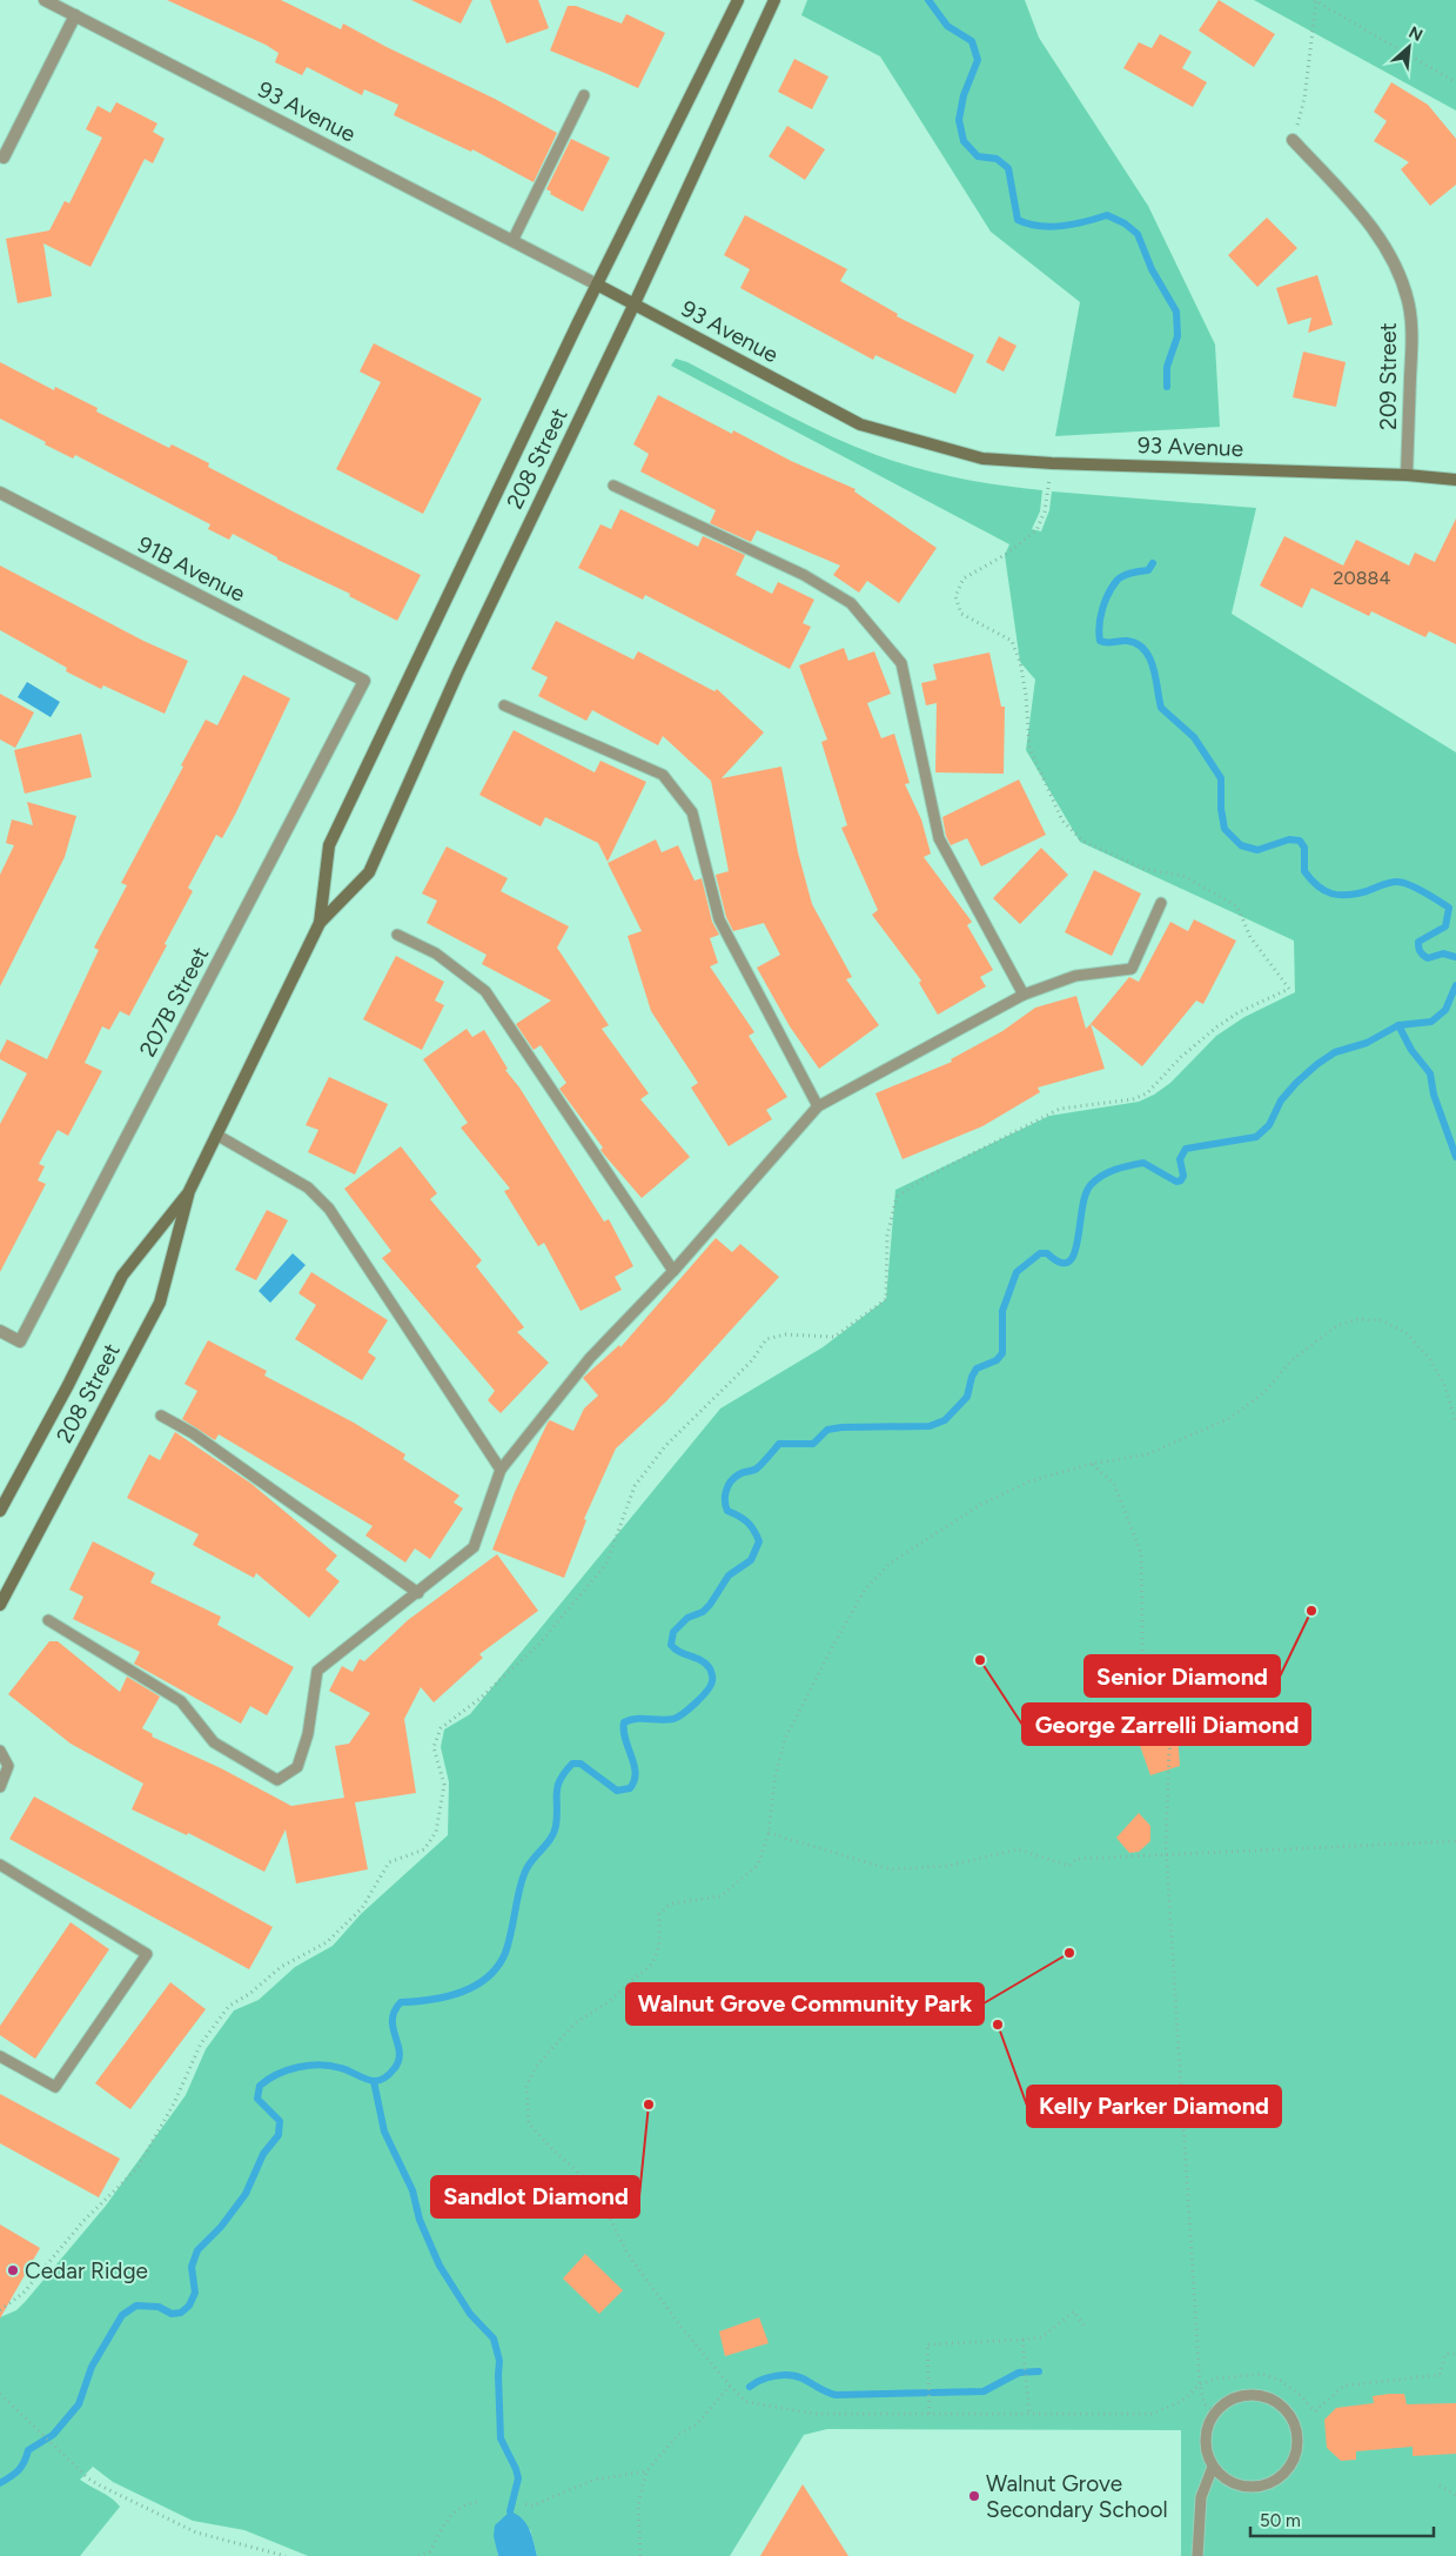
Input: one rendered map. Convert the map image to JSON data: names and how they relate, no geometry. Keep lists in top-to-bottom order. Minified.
{"streets":{"main road":["93 Avenue","208 Street"],"street":["209 Street","91B Avenue","207B Street"]},"crossings":[["93 Avenue","209 Street"],["93 Avenue","208 Street"],["91B Avenue","207B Street"]],"places":["Senior Diamond","George Zarrelli Diamond","Walnut Grove Community Park","Kelly Parker Diamond","Sandlot Diamond","Cedar Ridge","Walnut Grove Secondary School"],"house_numbers":["20884"],"scale_bar":"50 m","north":"top right"}
